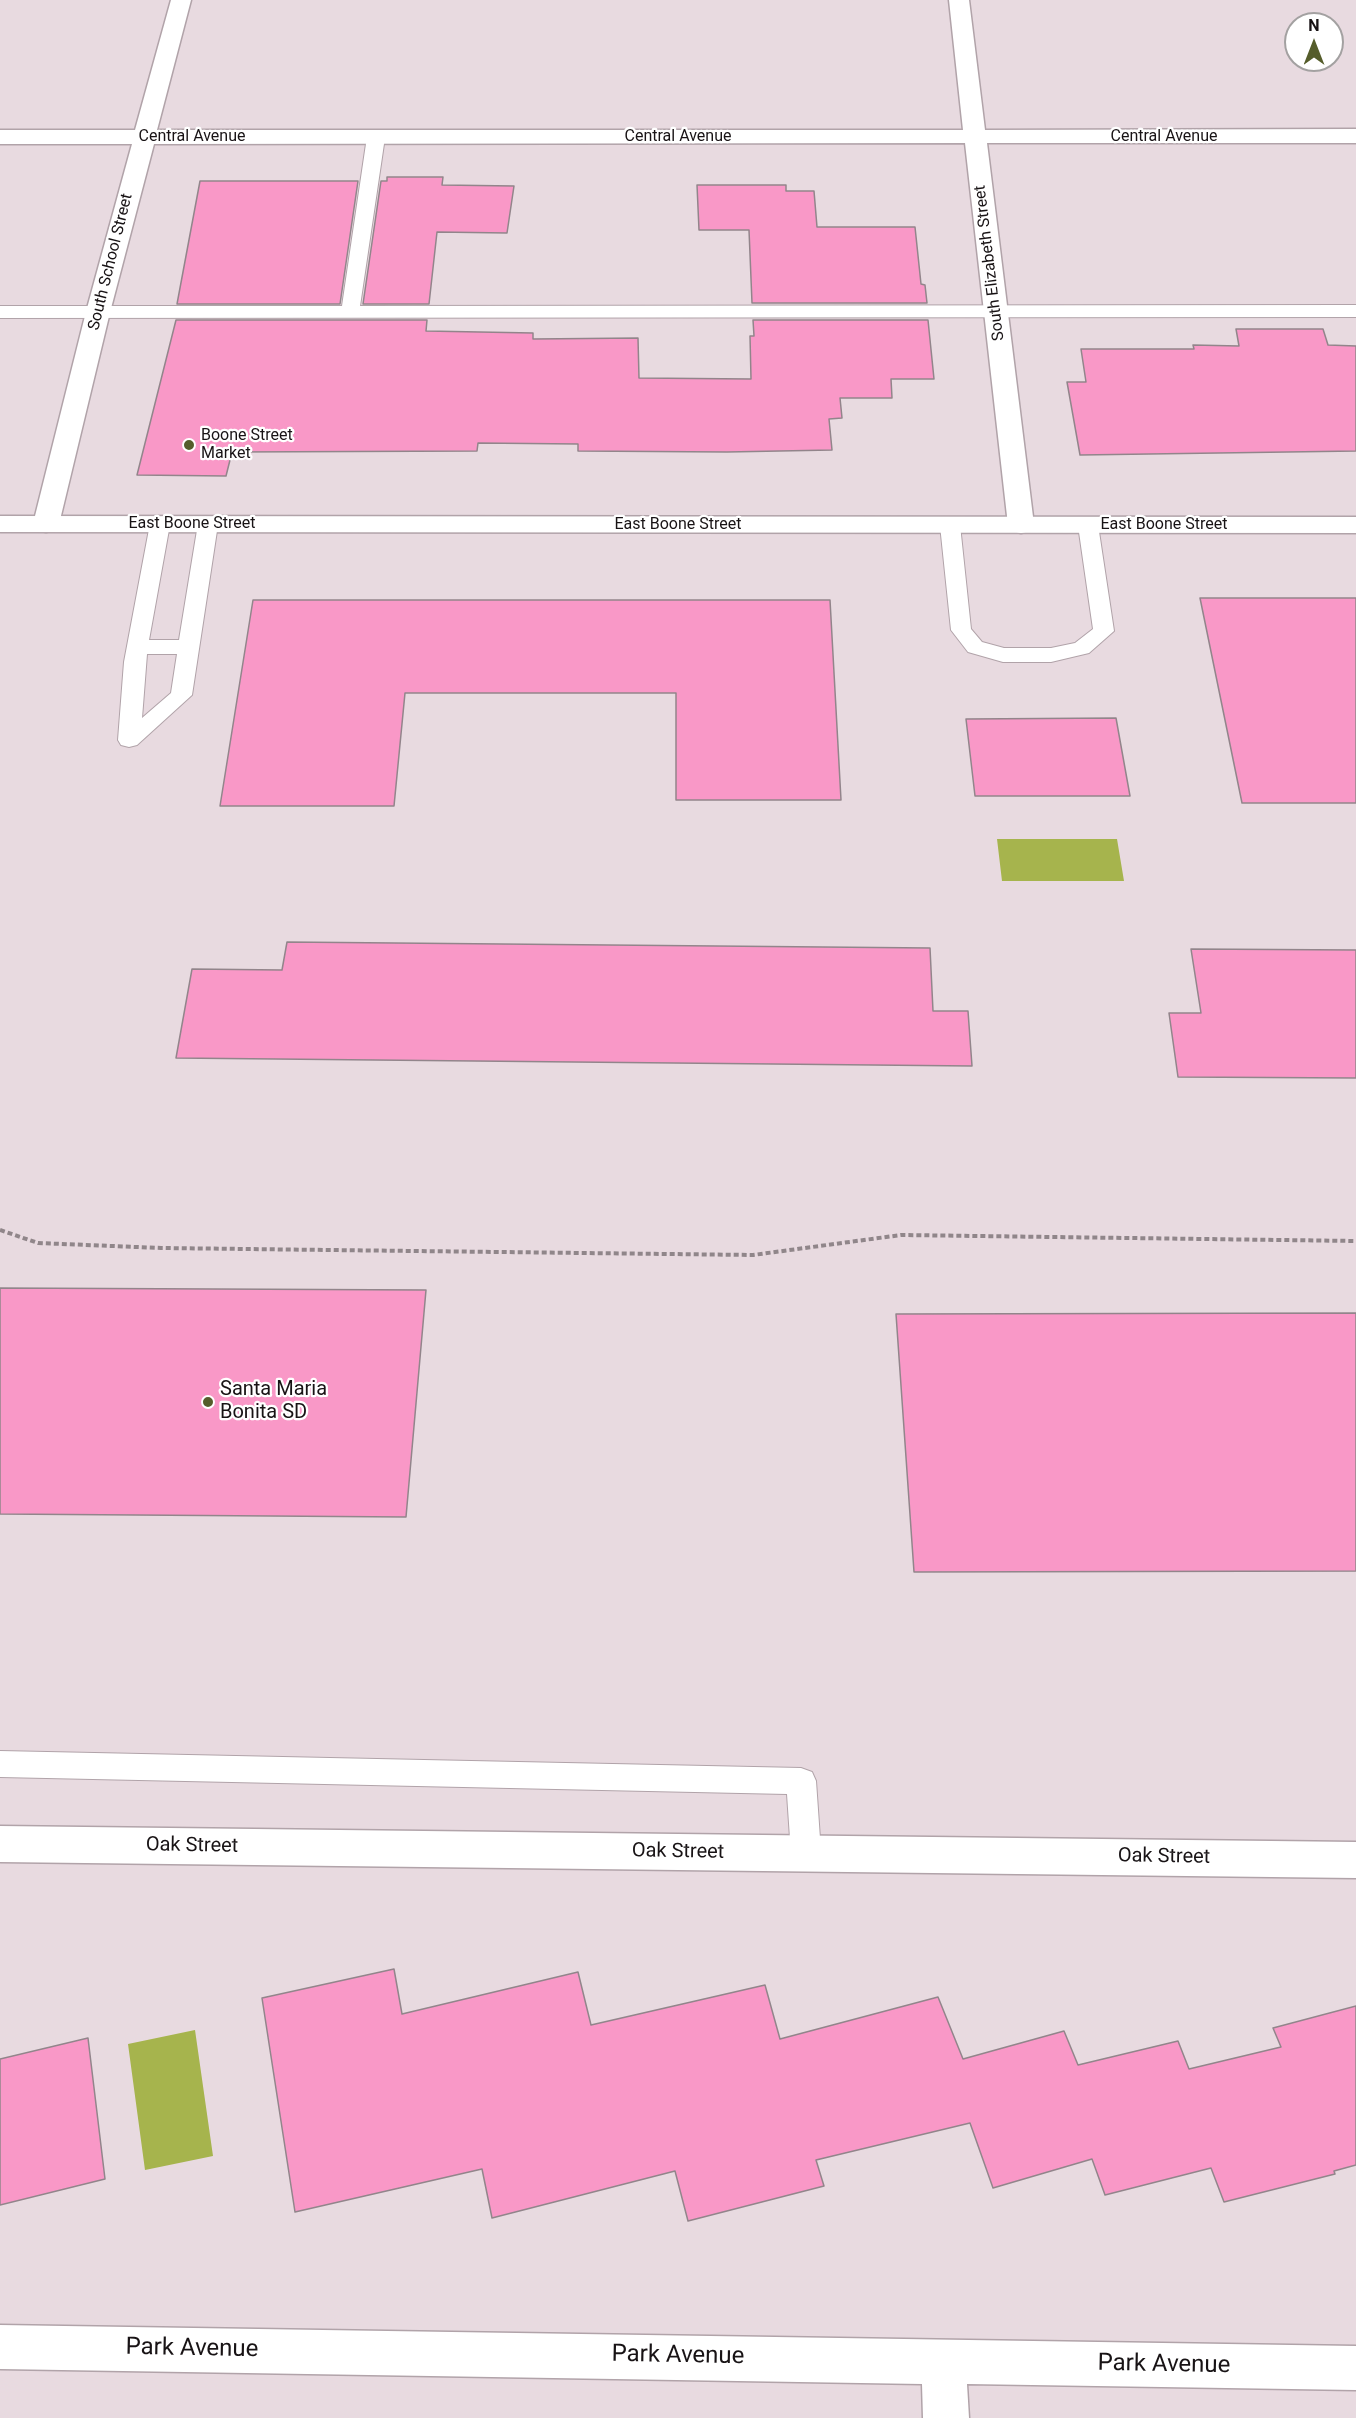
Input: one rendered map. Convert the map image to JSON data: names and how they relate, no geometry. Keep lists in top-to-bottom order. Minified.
{"streets":{"street":["Central Avenue","South School Street","South Elizabeth Street","East Boone Street","Oak Street","Park Avenue"]},"crossings":[["Central Avenue","South School Street"],["Central Avenue","South Elizabeth Street"],["South School Street","East Boone Street"],["South Elizabeth Street","East Boone Street"]],"places":["Boone Street Market","Santa Maria Bonita SD"],"north":"top"}
